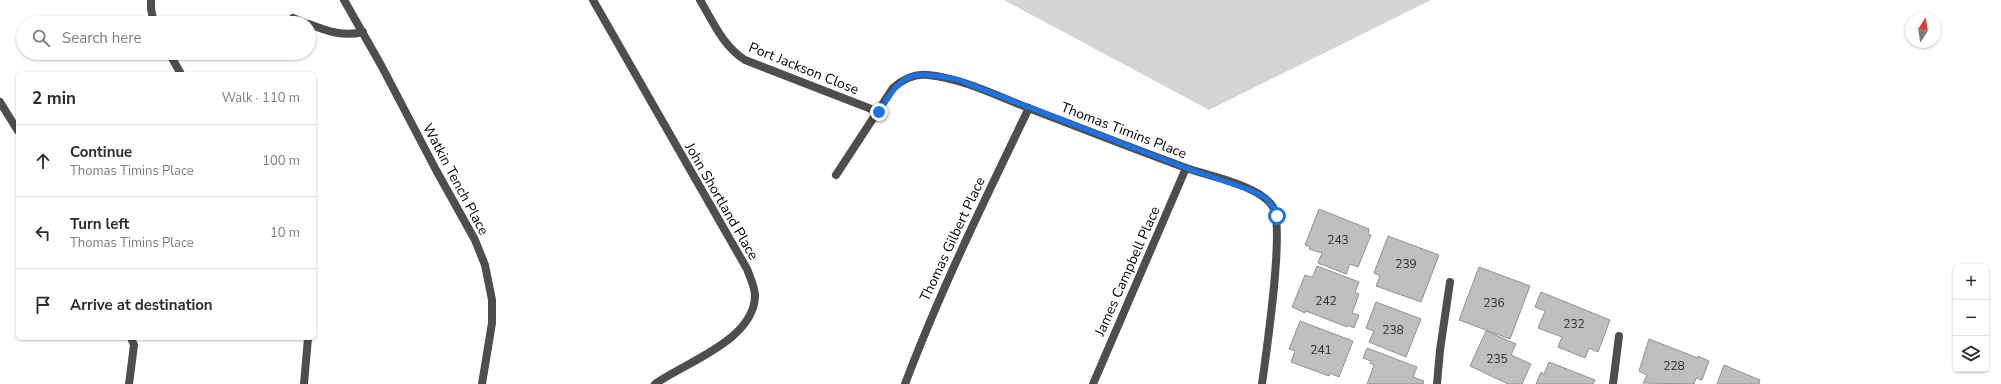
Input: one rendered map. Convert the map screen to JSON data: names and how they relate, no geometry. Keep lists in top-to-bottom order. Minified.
{"streets":{"street":["Port Jackson Close","Thomas Timins Place","Watkin Tench Place","John Shortland Place","Thomas Gilbert Place","James Campbell Place"]},"crossings":[["Port Jackson Close","Thomas Timins Place"],["Thomas Timins Place","Thomas Gilbert Place"],["Thomas Timins Place","James Campbell Place"]],"house_numbers":["243","239","242","236","232","238","241","235","228"],"north":"top","page":{"search":"Search here","heading":["2 min","Walk · 110 m"],"list":[["Continue","Thomas Timins Place","100 m"],["Turn left","Thomas Timins Place","10 m"],"Arrive at destination"],"map_buttons":["+","−"]}}
